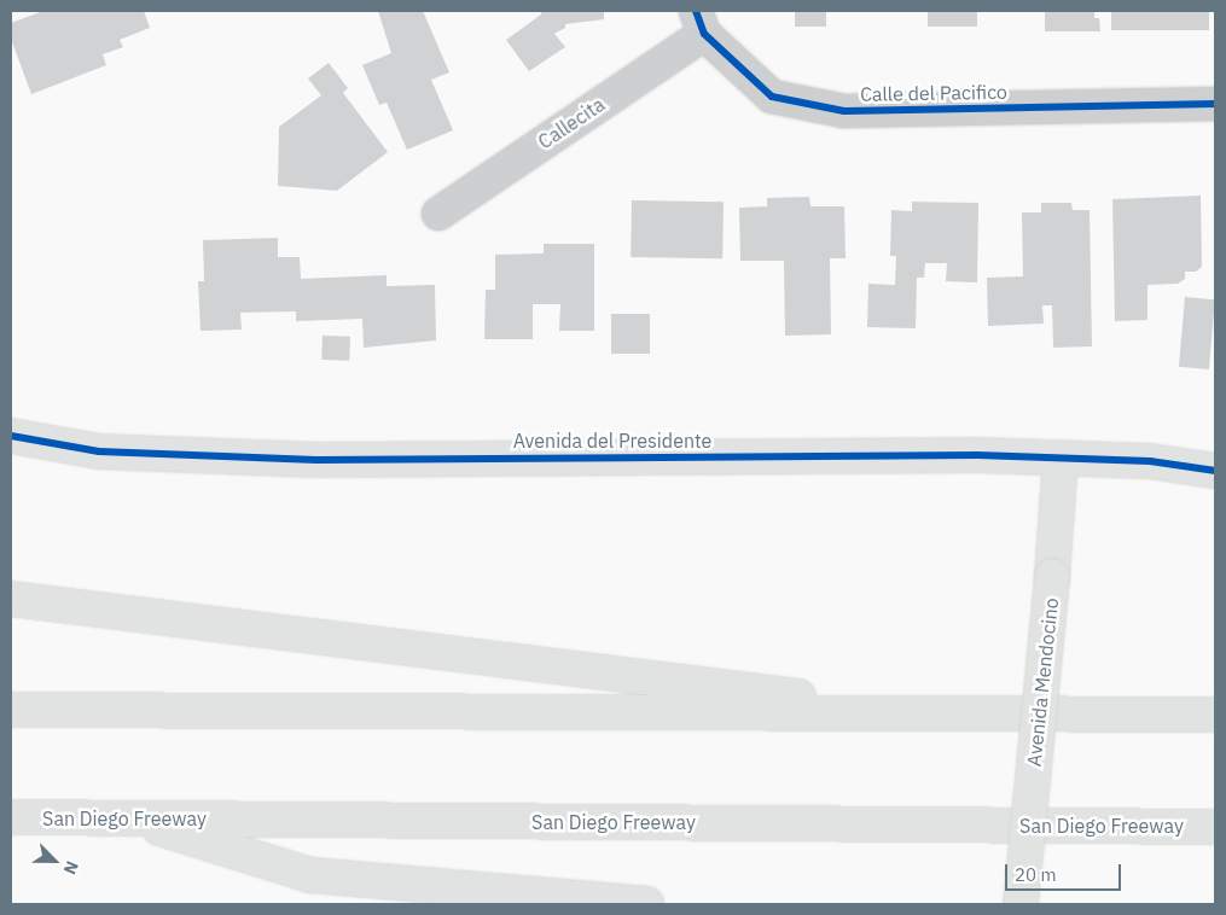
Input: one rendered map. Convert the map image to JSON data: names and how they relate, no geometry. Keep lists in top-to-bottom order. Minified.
{"streets":{"main road":["Avenida del Presidente","Avenida Mendocino","San Diego Freeway"],"street":["Calle del Pacifico","Callecita"]},"crossings":[["Calle del Pacifico","Callecita"],["Avenida del Presidente","Avenida Mendocino"]],"scale_bar":"20 m","north":"bottom right"}
